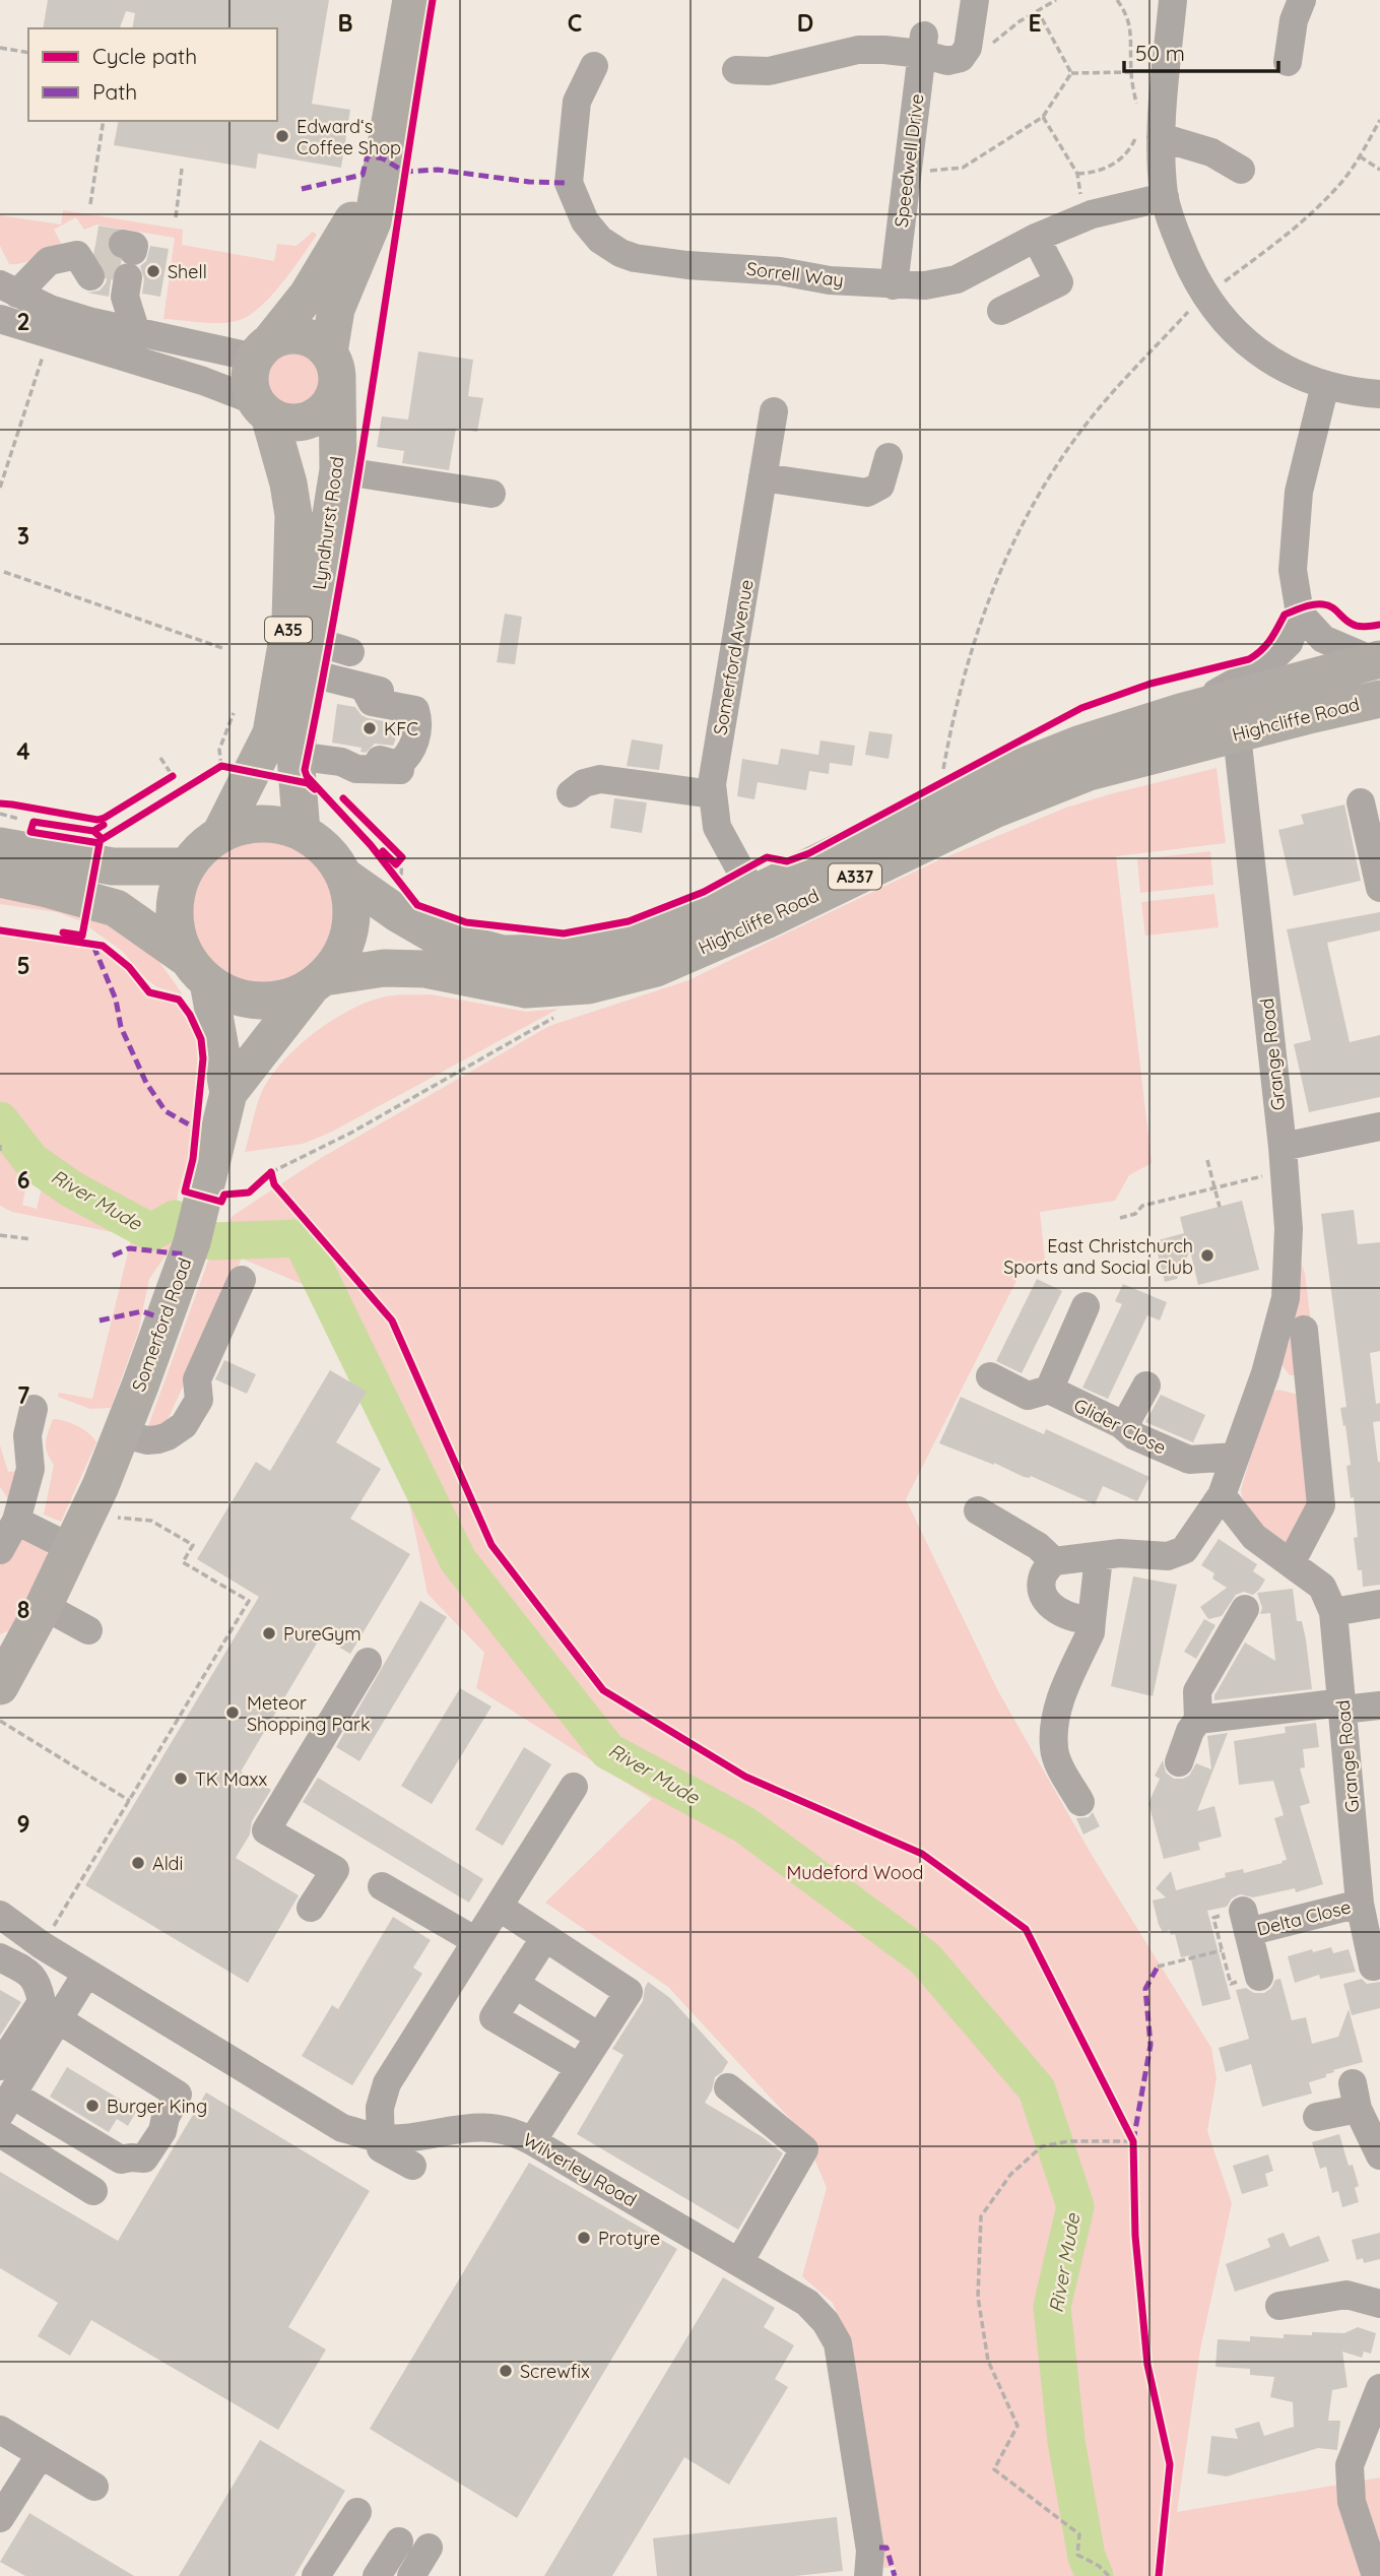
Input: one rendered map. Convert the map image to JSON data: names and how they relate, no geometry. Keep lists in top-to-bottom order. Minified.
{"streets":{"main road":["Lyndhurst Road","A35","Highcliffe Road","A337","Somerford Road"],"street":["Speedwell Drive","Sorrell Way","Somerford Avenue","Grange Road","Glider Close","Delta Close","Wilverley Road"]},"crossings":[["Speedwell Drive","Sorrell Way"],["Lyndhurst Road","A35"],["Lyndhurst Road","Highcliffe Road"],["Lyndhurst Road","Somerford Road"],["Somerford Avenue","Highcliffe Road"],["Highcliffe Road","Grange Road"],["Highcliffe Road","Somerford Road"],["Grange Road","Glider Close"],["Grange Road","Delta Close"]],"water":["River Mude"],"parks":["Mudeford Wood"],"places":["Edward‘s Coffee Shop","Shell","KFC","East Christchurch Sports and Social Club","PureGym","Meteor Shopping Park","TK Maxx","Aldi","Burger King","Protyre","Screwfix"],"legend":["Cycle path","Path"],"scale_bar":"50 m","grid":{"columns":["B","C","D","E"],"rows":["2","3","4","5","6","7","8","9"]}}
